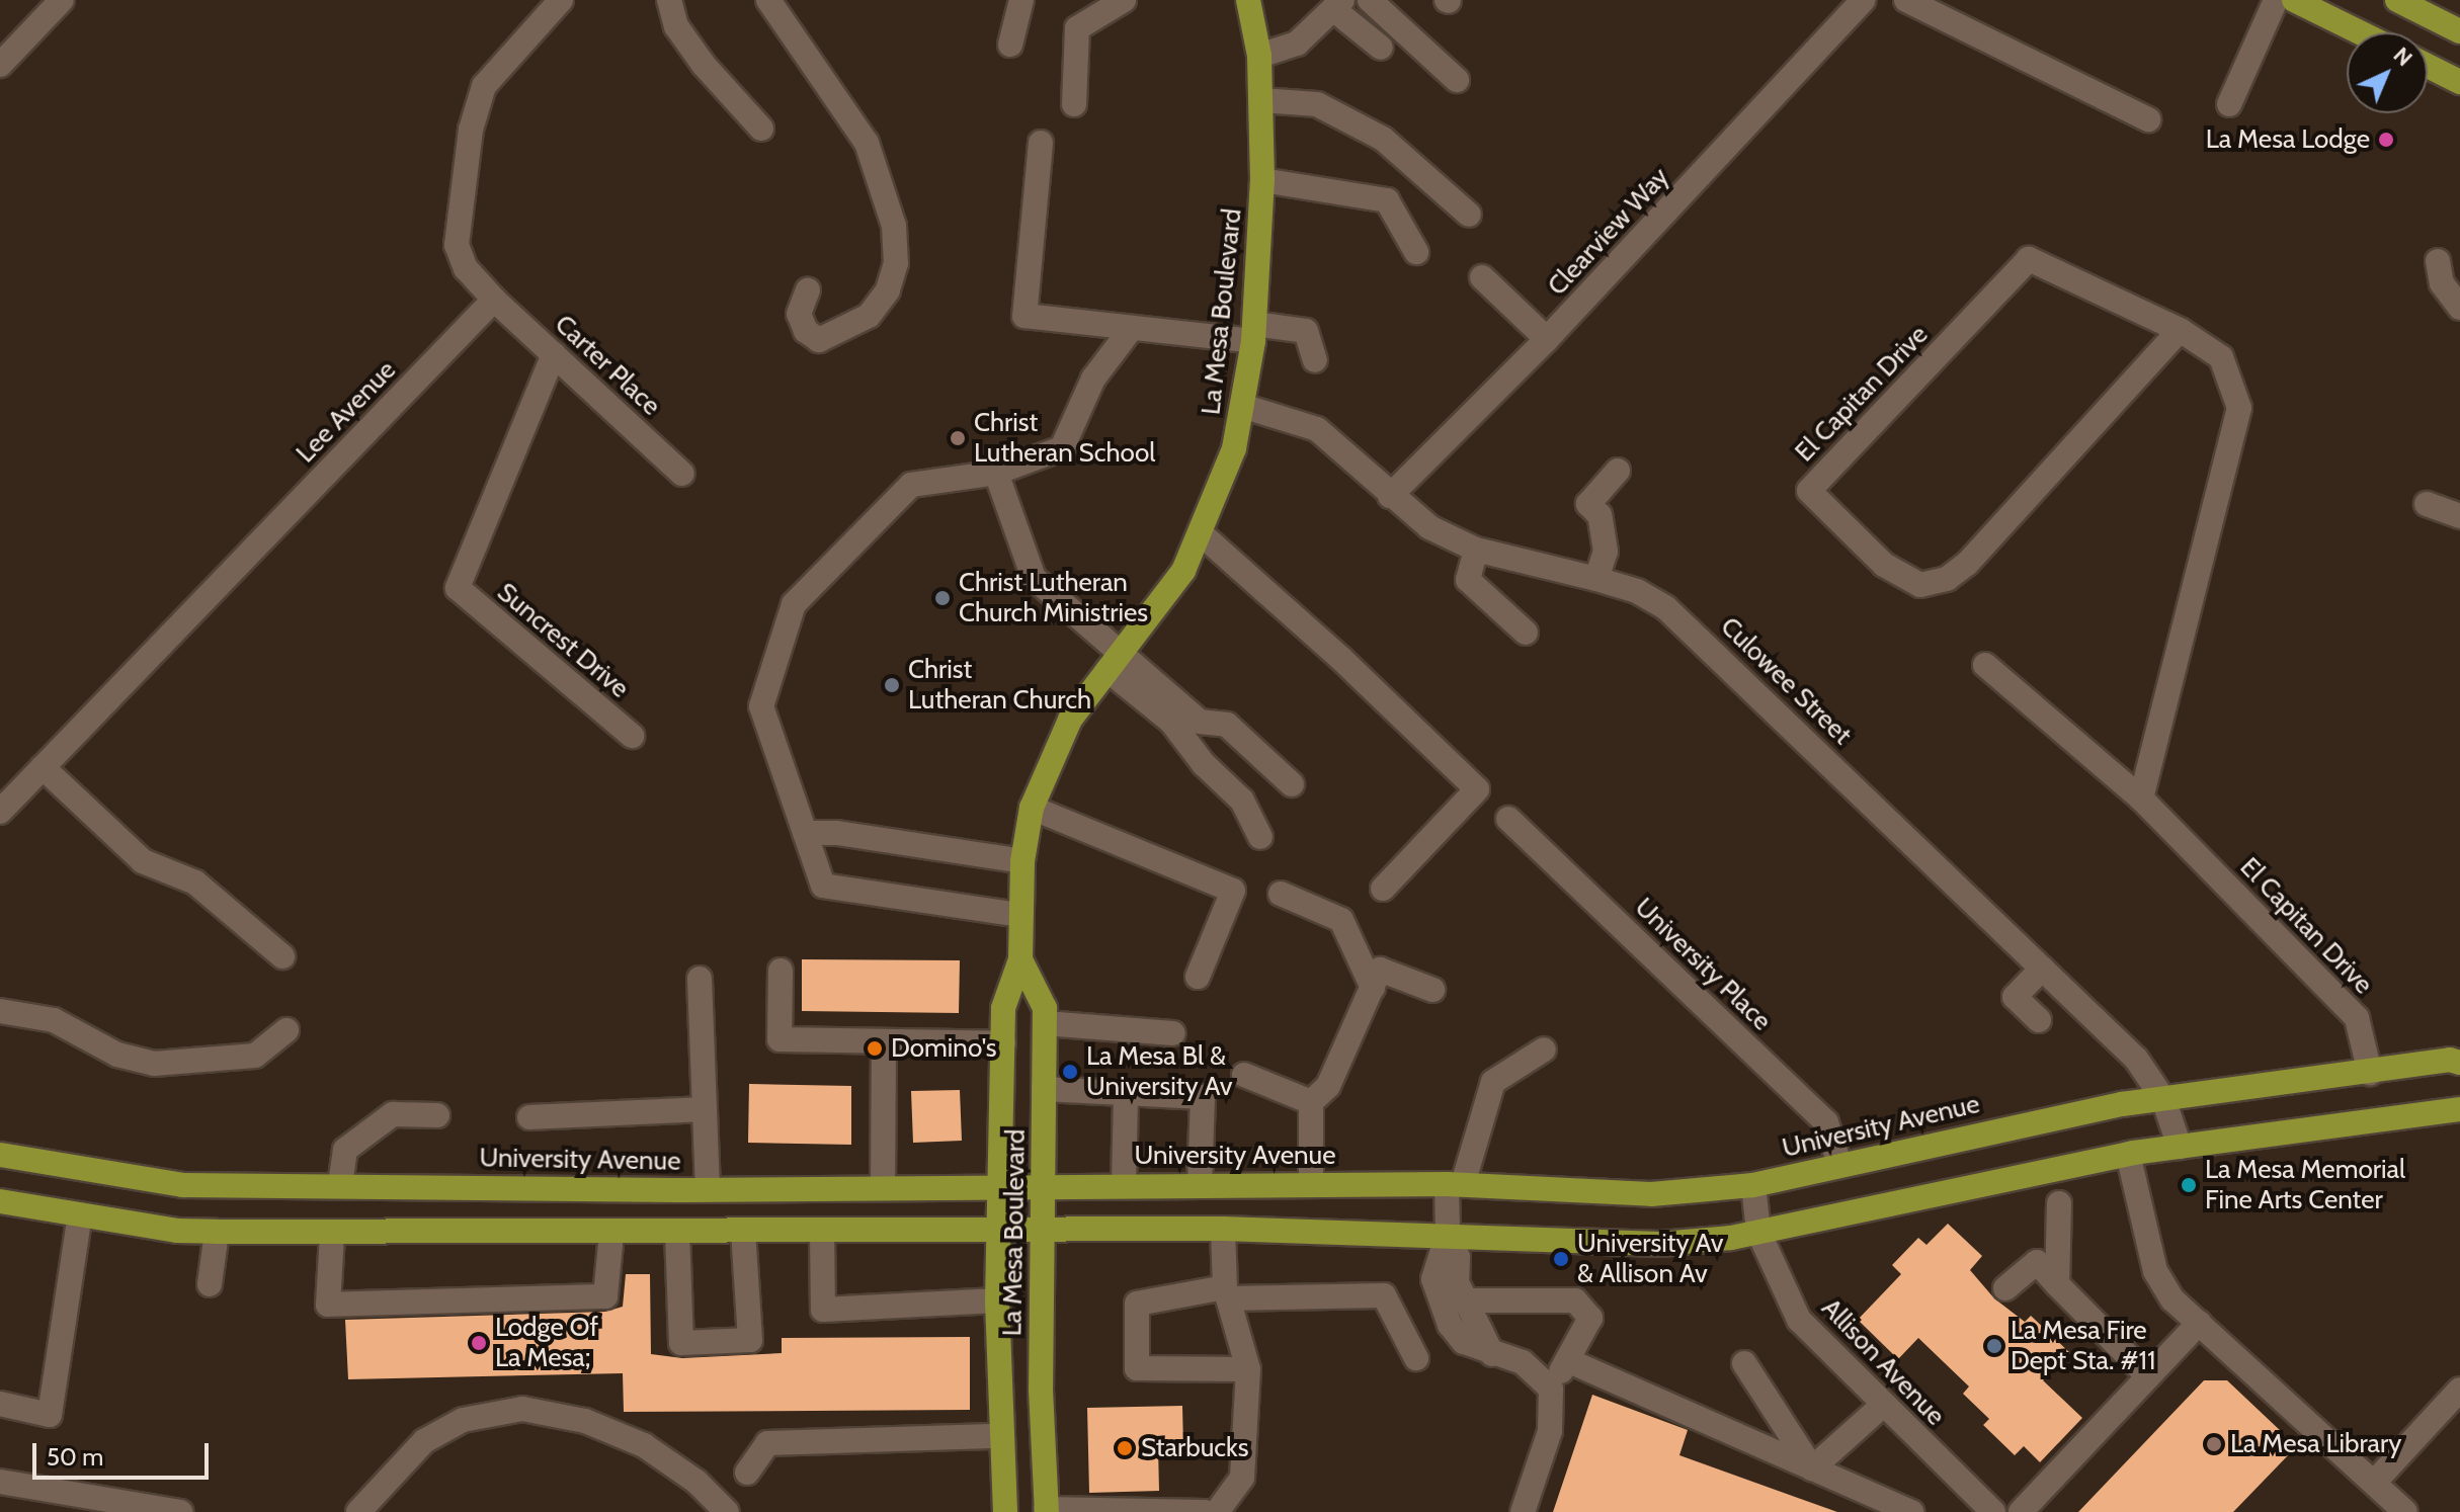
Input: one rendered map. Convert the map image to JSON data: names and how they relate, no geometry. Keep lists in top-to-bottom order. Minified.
{"streets":{"main road":["La Mesa Boulevard","University Avenue"],"street":["Clearview Way","Carter Place","El Capitan Drive","Lee Avenue","Suncrest Drive","Culowee Street","University Place","Allison Avenue"]},"crossings":[["Clearview Way","Culowee Street"],["La Mesa Boulevard","Culowee Street"],["La Mesa Boulevard","University Avenue"],["Carter Place","Lee Avenue"],["Carter Place","Suncrest Drive"],["El Capitan Drive","University Avenue"],["Culowee Street","University Avenue"],["University Place","University Avenue"],["University Avenue","Allison Avenue"]],"places":["La Mesa Lodge","Christ Lutheran School","Christ Lutheran Church Ministries","Christ Lutheran Church","Domino's","La Mesa Bl & University Av","La Mesa Memorial Fine Arts Center","University Av & Allison Av","Lodge Of La Mesa;","La Mesa Fire Dept Sta. #11","La Mesa Library","Starbucks"],"scale_bar":"50 m","north":"top right"}
